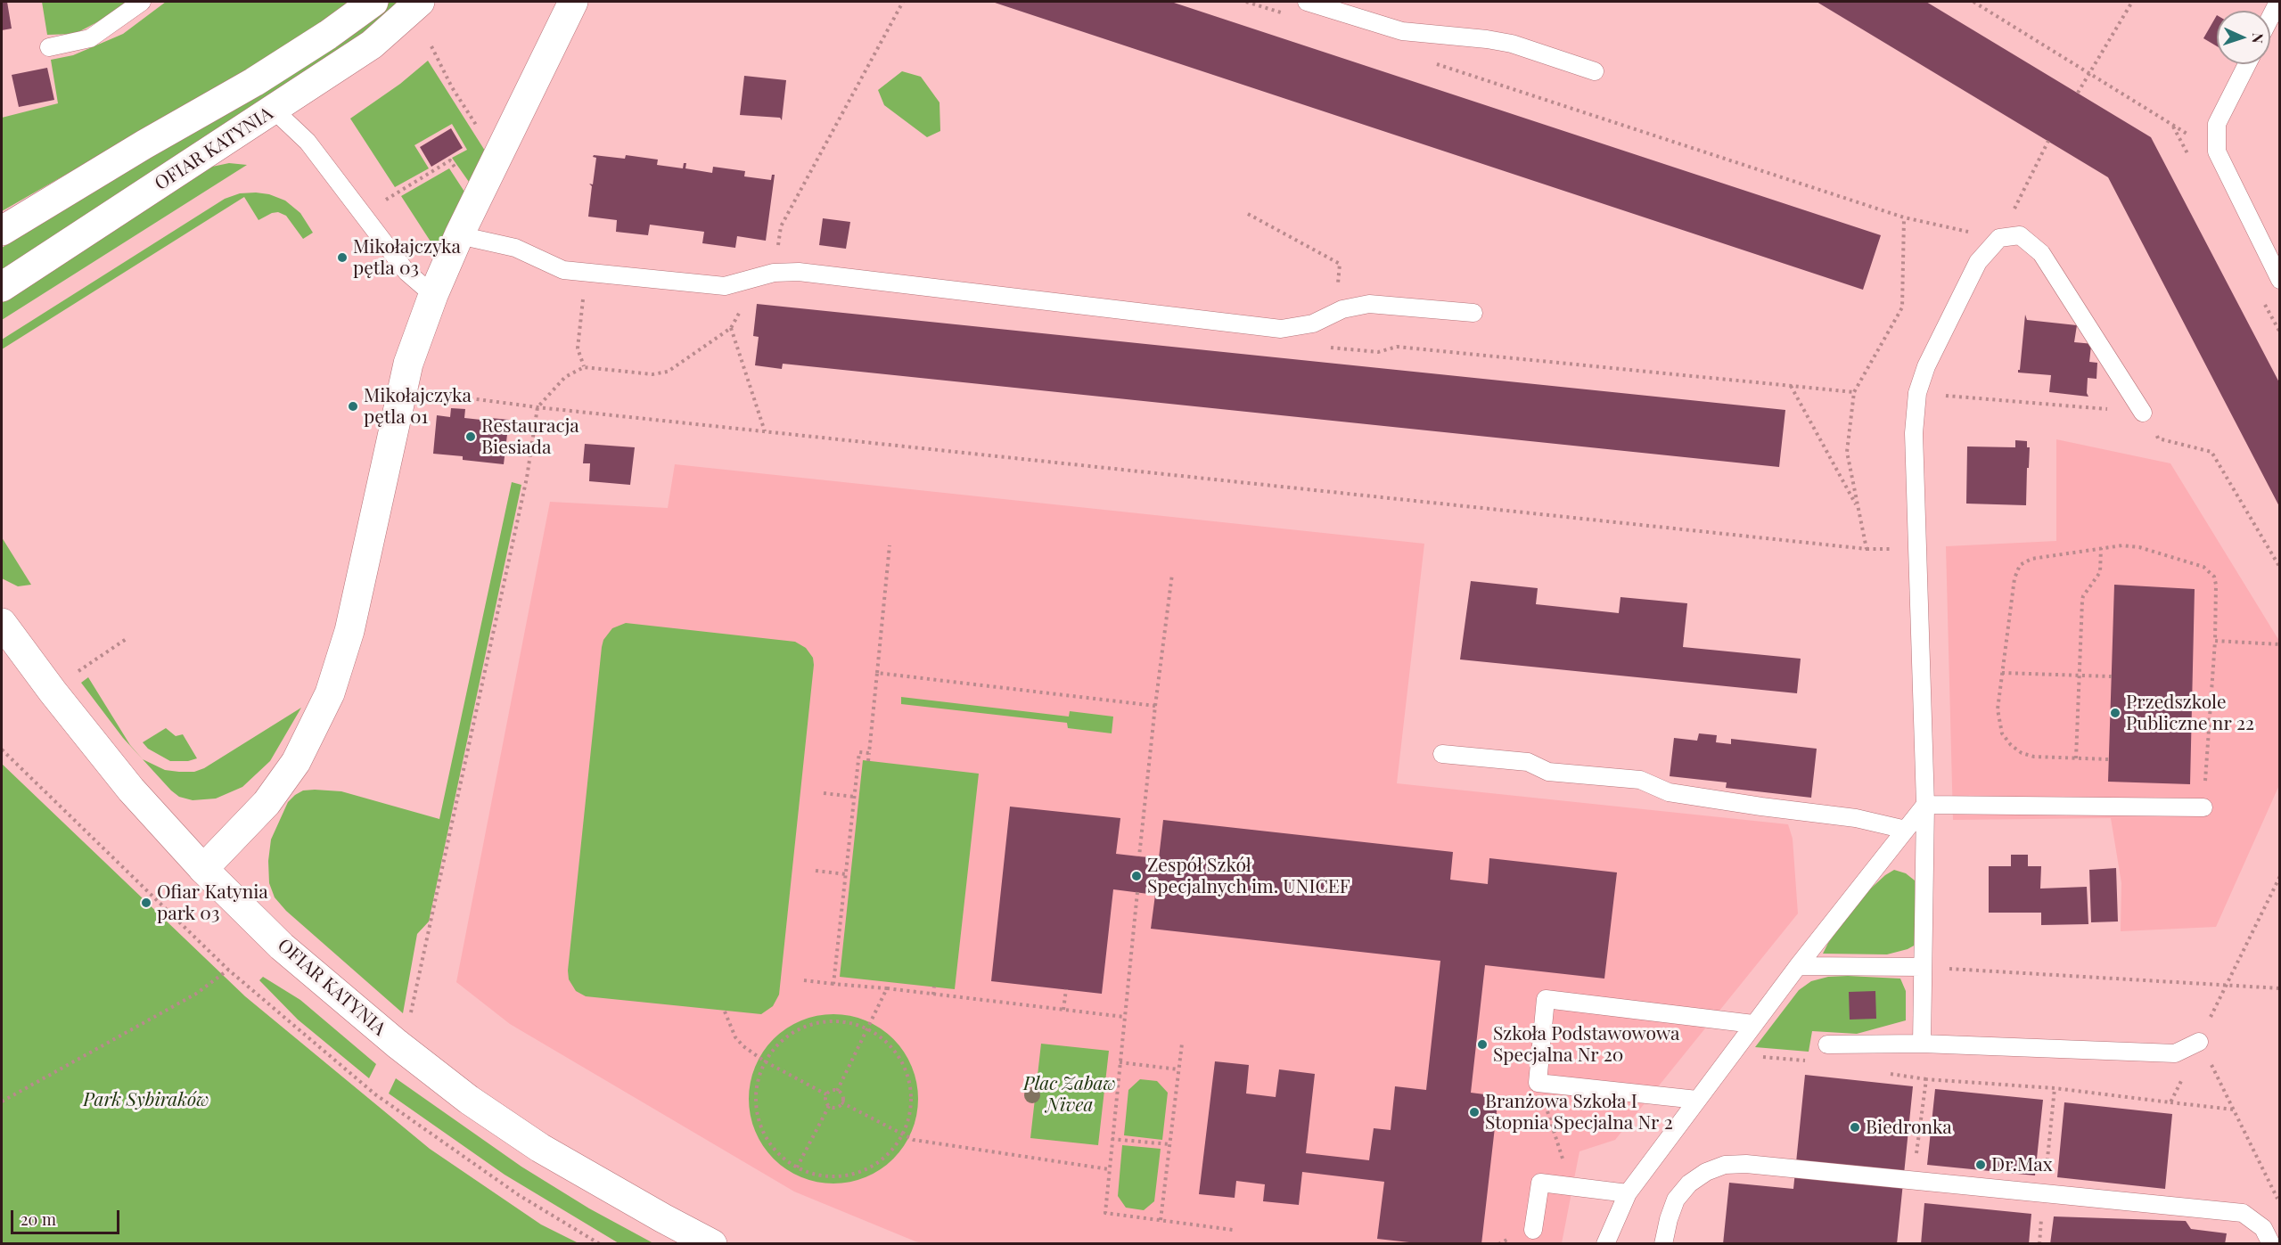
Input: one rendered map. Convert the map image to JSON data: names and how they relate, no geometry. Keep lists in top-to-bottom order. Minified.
{"streets":{"street":["OFIAR KATYNIA"]},"parks":["Plac Zabaw Nivea","Park Sybiraków"],"places":["Mikołajczyka pętla 03","Mikołajczyka pętla 01","Restauracja Biesiada","Przedszkole Publiczne nr 22","Zespół Szkół Specjalnych im. UNICEF","Ofiar Katynia park 03","Szkoła Podstawowowa Specjalna Nr 20","Branżowa Szkoła I Stopnia Specjalna Nr 2","Biedronka","Dr.Max"],"scale_bar":"20 m","north":"right"}
